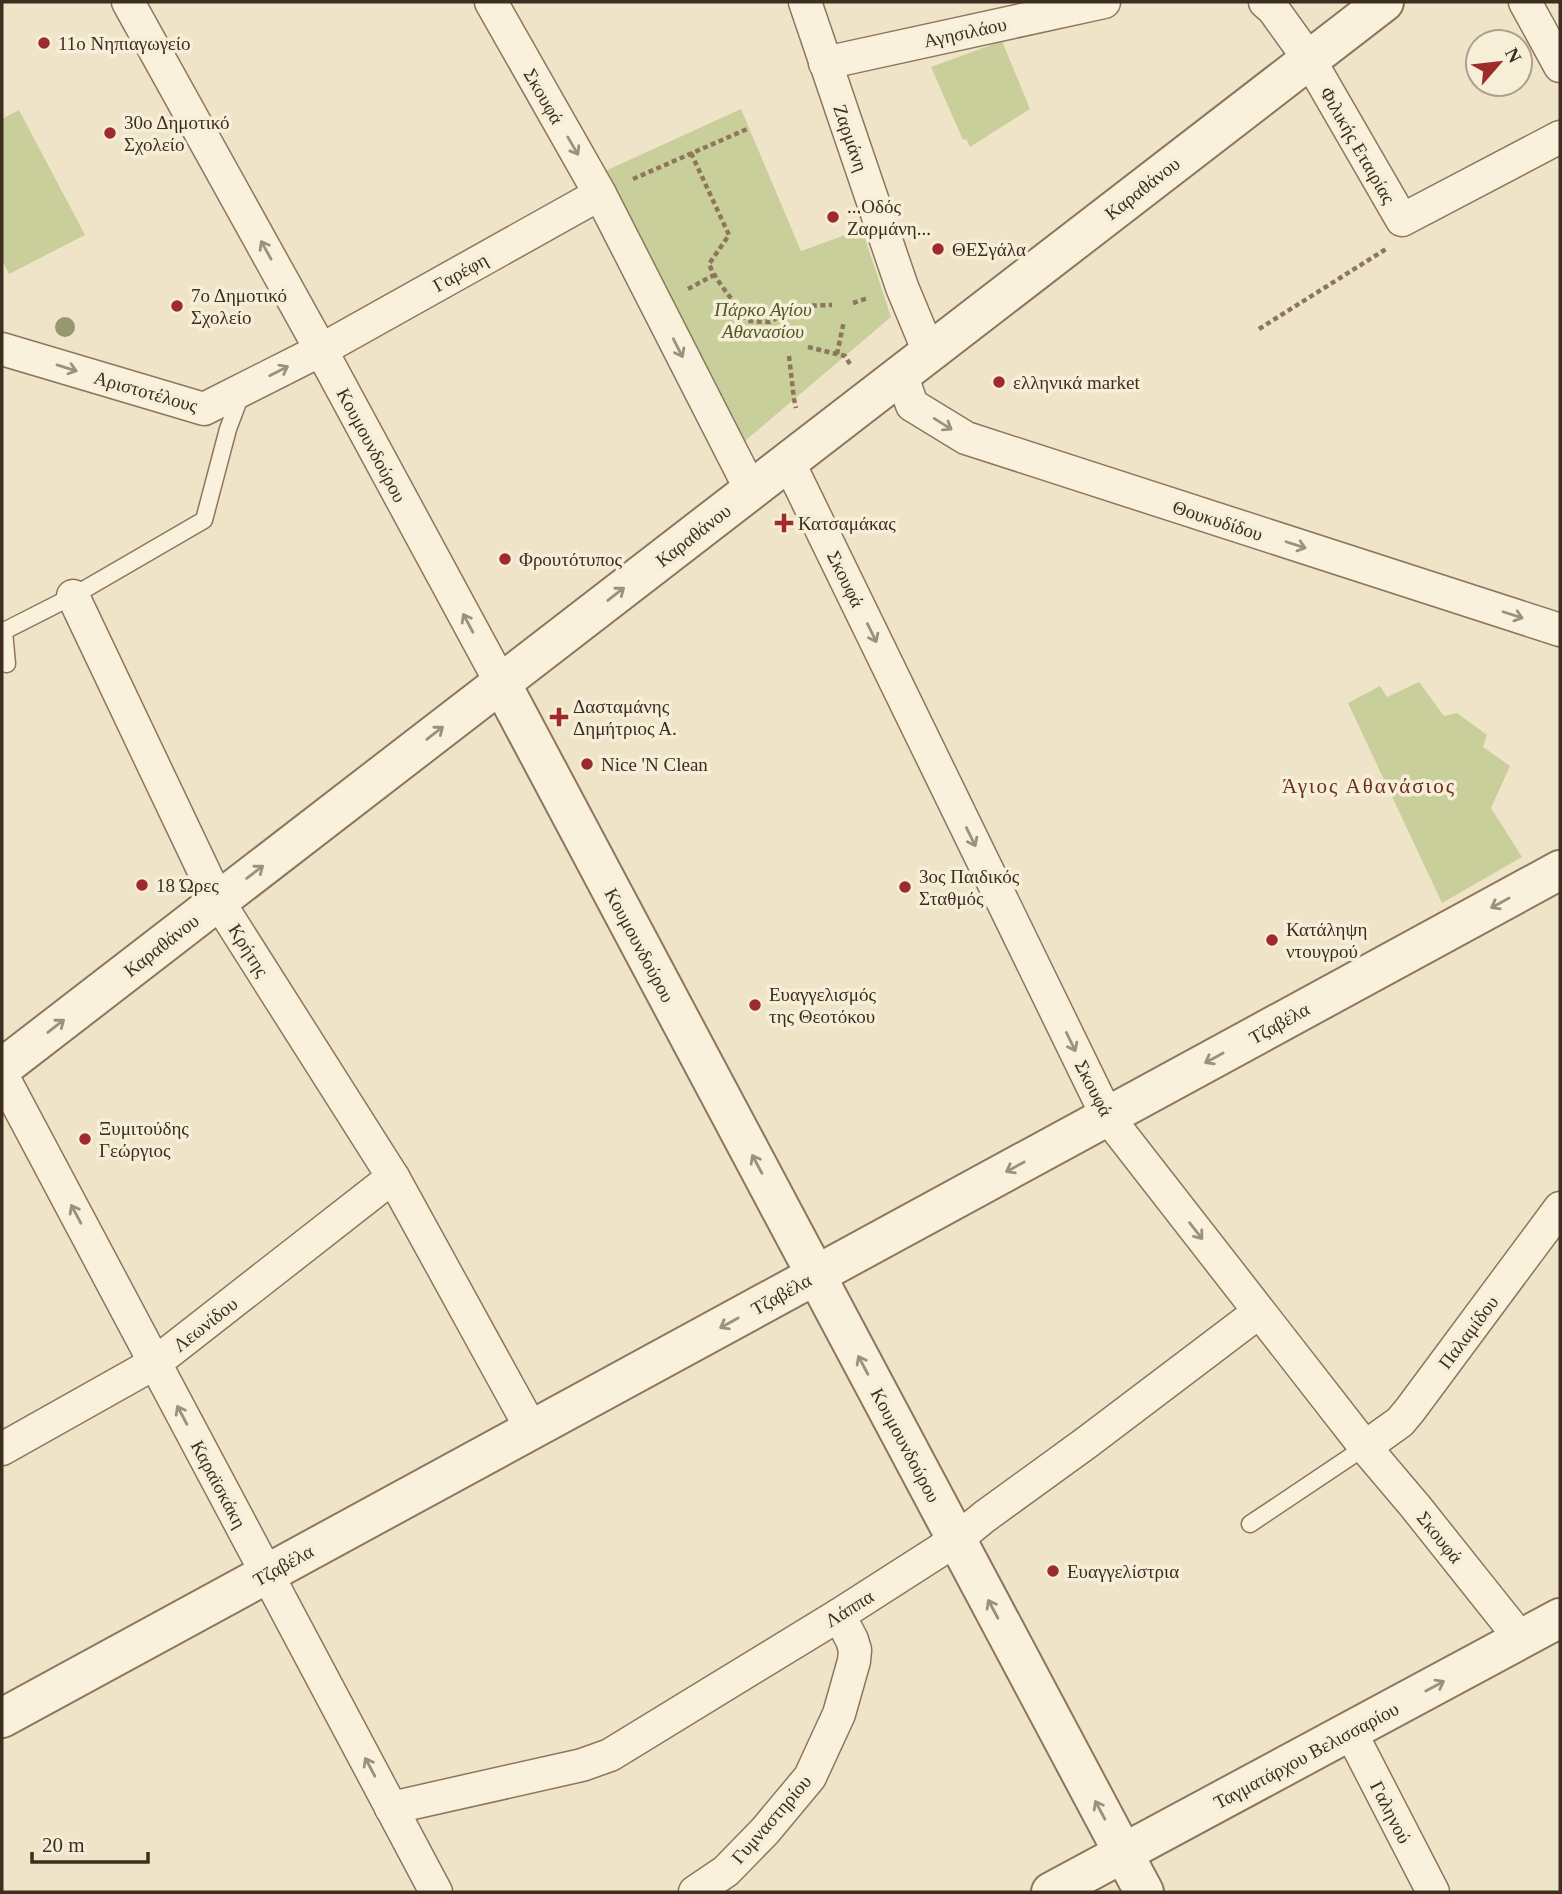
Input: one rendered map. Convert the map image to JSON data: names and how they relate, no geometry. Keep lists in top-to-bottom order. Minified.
{"streets":{"street":["Αγησιλάου","Σκουφά","Ζαρμάνη","Φιλικής Εταιρίας","Καραθάνου","Γαρέφη","Αριστοτέλους","Κουμουνδούρου","Θουκυδίδου","Κρήτης","Τζαβέλα","Λεωνίδου","Παλαμίδου","Καραϊσκάκη","Λάππα","Ταγματάρχου Βελισσαρίου","Γαληνού","Γυμναστηρίου"]},"crossings":[["Αγησιλάου","Ζαρμάνη"],["Σκουφά","Καραθάνου"],["Σκουφά","Γαρέφη"],["Σκουφά","Τζαβέλα"],["Σκουφά","Παλαμίδου"],["Σκουφά","Λάππα"],["Σκουφά","Ταγματάρχου Βελισσαρίου"],["Ζαρμάνη","Καραθάνου"],["Ζαρμάνη","Θουκυδίδου"],["Φιλικής Εταιρίας","Καραθάνου"],["Καραθάνου","Κουμουνδούρου"],["Καραθάνου","Θουκυδίδου"],["Καραθάνου","Κρήτης"],["Γαρέφη","Αριστοτέλους"],["Γαρέφη","Κουμουνδούρου"],["Αριστοτέλους","Κουμουνδούρου"],["Κουμουνδούρου","Τζαβέλα"],["Κουμουνδούρου","Λάππα"],["Κουμουνδούρου","Ταγματάρχου Βελισσαρίου"],["Κρήτης","Τζαβέλα"],["Κρήτης","Λεωνίδου"],["Τζαβέλα","Καραϊσκάκη"],["Λεωνίδου","Καραϊσκάκη"],["Καραϊσκάκη","Λάππα"],["Λάππα","Γυμναστηρίου"],["Ταγματάρχου Βελισσαρίου","Γαληνού"]],"one_way":["Σκουφά","Καραθάνου","Αριστοτέλους","Κουμουνδούρου","Θουκυδίδου","Τζαβέλα","Καραϊσκάκη"],"districts":["Άγιος Αθανάσιος"],"parks":["Πάρκο Αγίου Αθανασίου"],"places":{"other":["11ο Νηπιαγωγείο","30ο Δημοτικό Σχολείο","...Οδός Ζαρμάνη...","ΘΕΣγάλα","7ο Δημοτικό Σχολείο","ελληνικά market","Φρουτότυπος","Nice 'N Clean","18 Ώρες","3ος Παιδικός Σταθμός","Κατάληψη ντουγρού","Ευαγγελισμός της Θεοτόκου","Ξυμιτούδης Γεώργιος","Ευαγγελίστρια"],"health":["Κατσαμάκας","Δασταμάνης Δημήτριος Α."]},"scale_bar":"20 m","north":"top right"}
